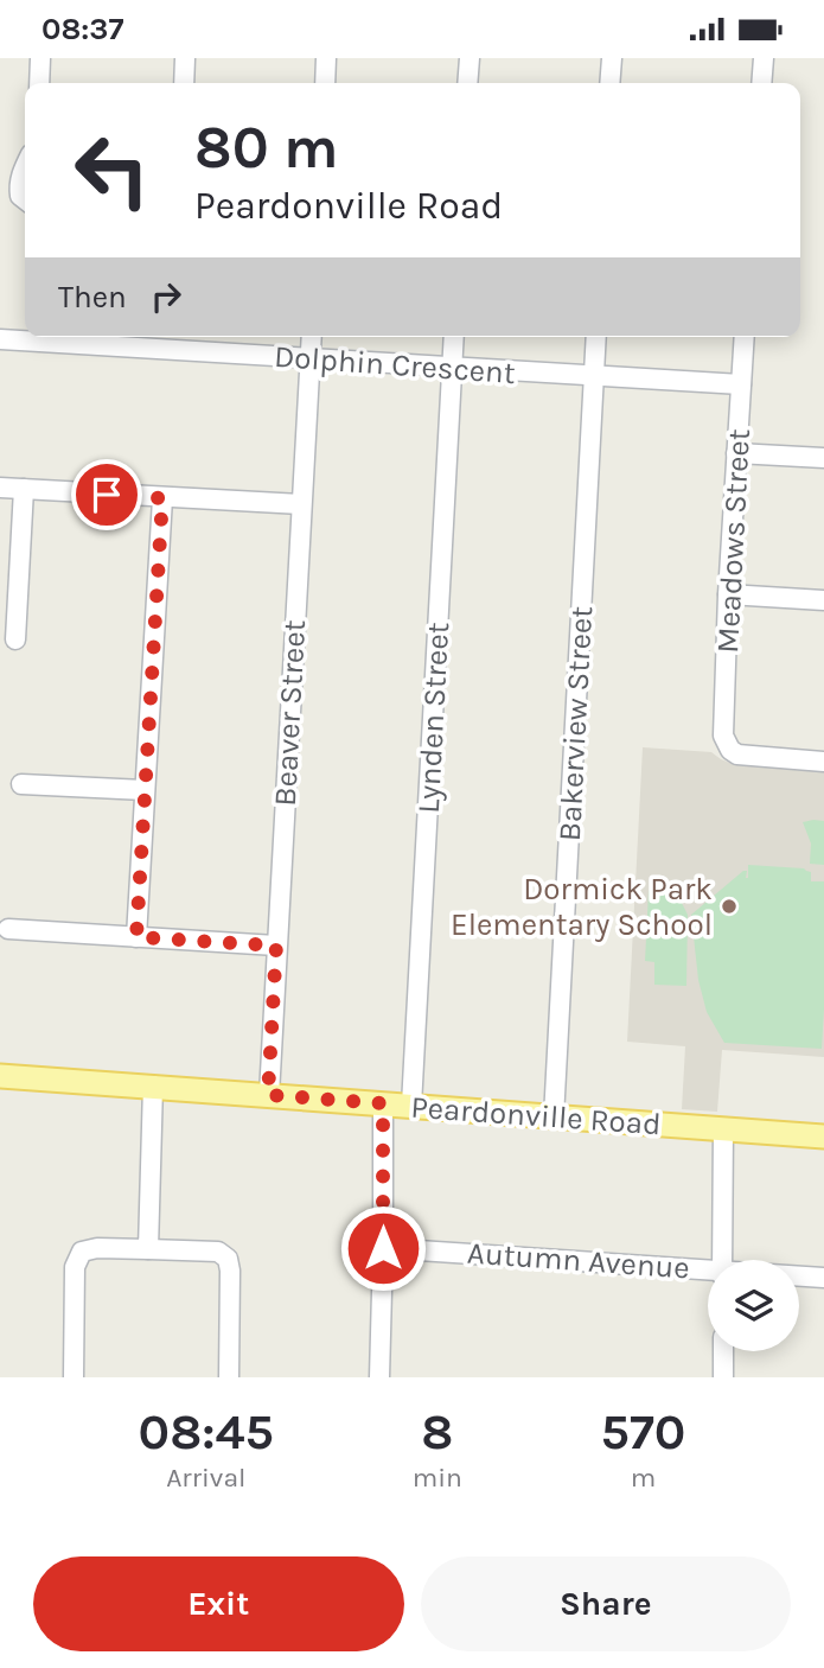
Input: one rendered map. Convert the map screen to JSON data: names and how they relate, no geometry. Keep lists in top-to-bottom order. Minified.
{"streets":{"main road":["Peardonville Road"],"street":["Dolphin Crescent","Meadows Street","Beaver Street","Lynden Street","Bakerview Street","Autumn Avenue"]},"crossings":[["Dolphin Crescent","Meadows Street"],["Dolphin Crescent","Beaver Street"],["Dolphin Crescent","Lynden Street"],["Dolphin Crescent","Bakerview Street"],["Beaver Street","Peardonville Road"],["Lynden Street","Peardonville Road"],["Bakerview Street","Peardonville Road"]],"places":["Dormick Park Elementary School"],"page":{"status":"08:37","turn":["80 m","Peardonville Road"],"then":"Then","eta":["08:45","Arrival","8","min","570","m"],"buttons":["Exit","Share"]}}
